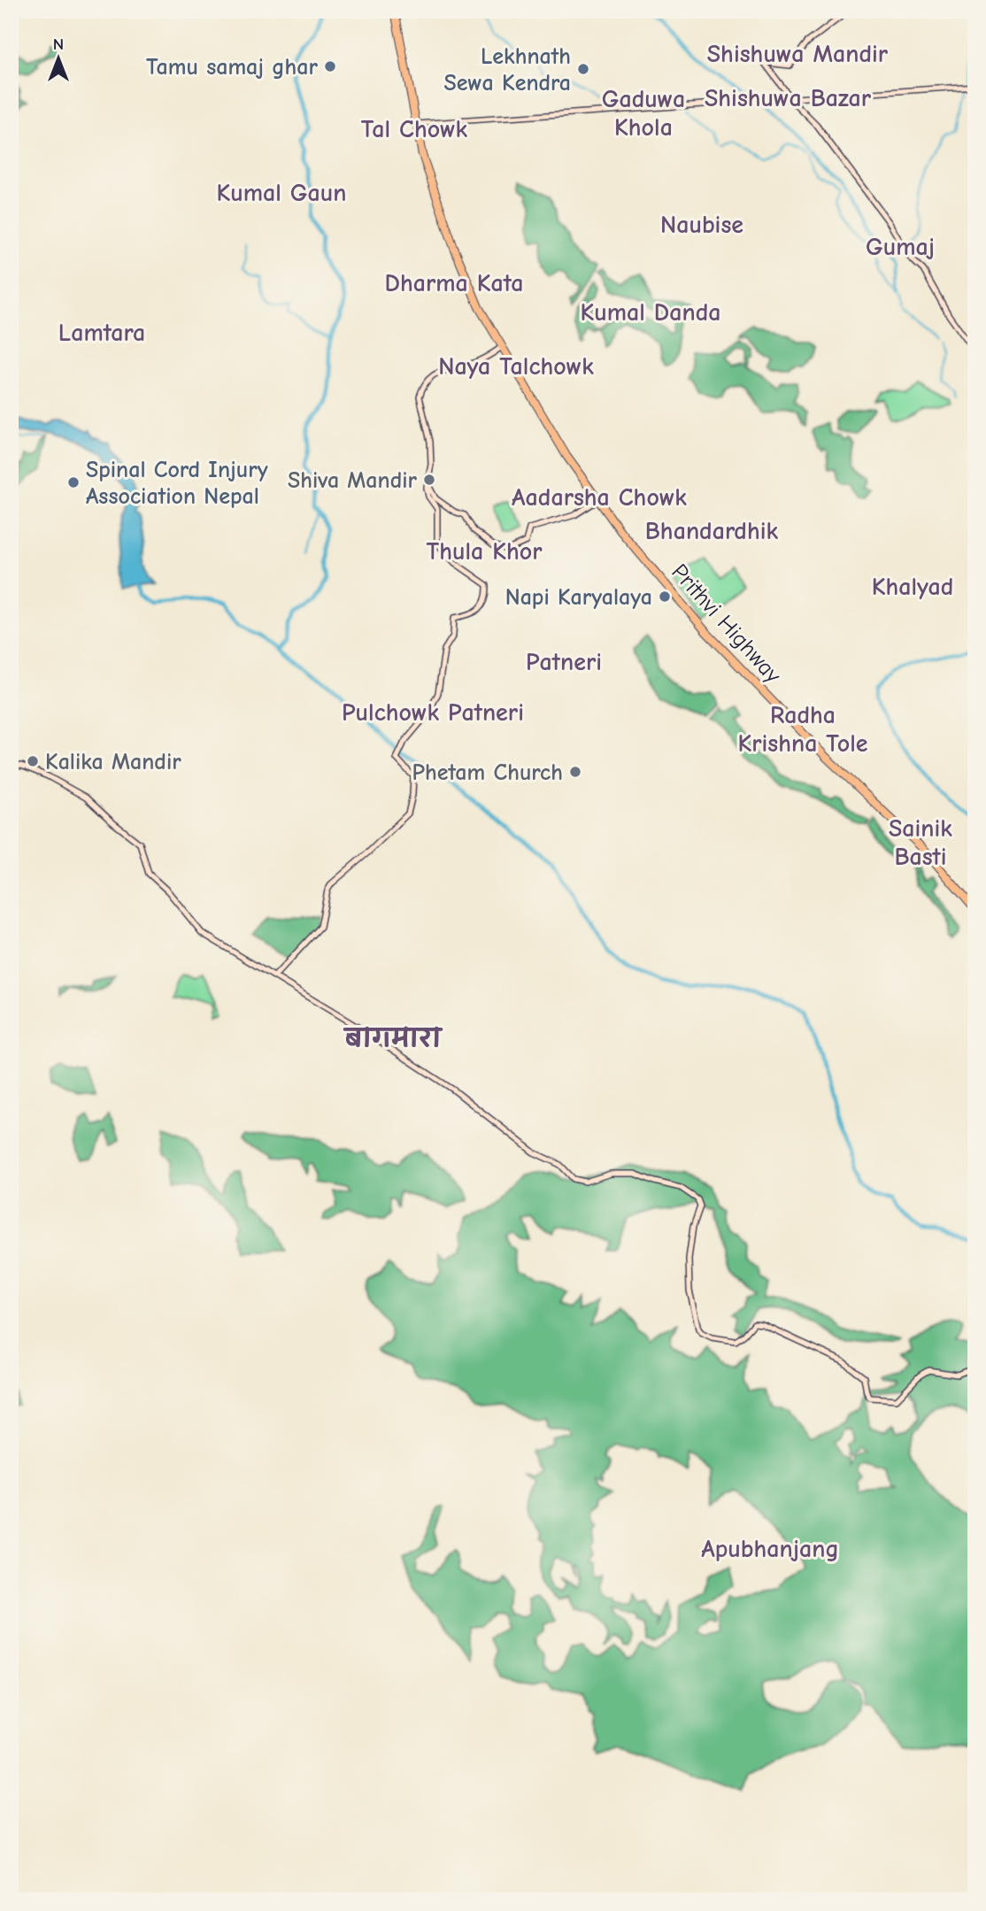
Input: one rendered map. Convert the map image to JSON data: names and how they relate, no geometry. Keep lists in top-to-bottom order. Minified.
{"streets":{"highway":["Prithvi Highway"]},"districts":["Shishuwa Mandir","Shishuwa Bazar","Gaduwa Khola","Tal Chowk","Kumal Gaun","Naubise","Gumaj","Dharma Kata","Kumal Danda","Lamtara","Naya Talchowk","Aadarsha Chowk","Bhandardhik","Thula Khor","Khalyad","Patneri","Pulchowk Patneri","Radha Krishna Tole","Sainik Basti","बागमारा","Apubhanjang"],"places":["Tamu samaj ghar","Lekhnath Sewa Kendra","Shiva Mandir","Spinal Cord Injury Association Nepal","Napi Karyalaya","Kalika Mandir","Phetam Church"],"north":"top"}
